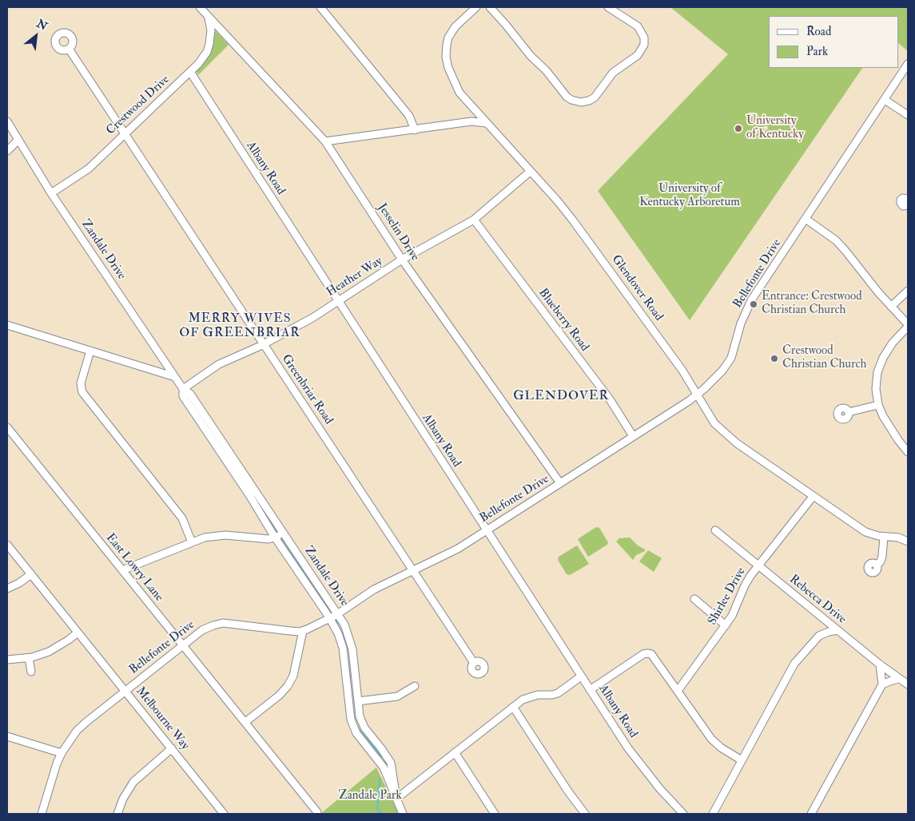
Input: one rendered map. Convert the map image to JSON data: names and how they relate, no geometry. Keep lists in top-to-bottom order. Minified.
{"streets":{"street":["Crestwood Drive","Albany Road","Jesselin Drive","Zandale Drive","Bellefonte Drive","Heather Way","Glendover Road","Blueberry Road","Greenbriar Road","East Lowry Lane","Shirlee Drive","Rebecca Drive","Melbourne Way"]},"crossings":[["Crestwood Drive","Albany Road"],["Crestwood Drive","Jesselin Drive"],["Crestwood Drive","Zandale Drive"],["Crestwood Drive","Greenbriar Road"],["Albany Road","Bellefonte Drive"],["Albany Road","Heather Way"],["Jesselin Drive","Bellefonte Drive"],["Jesselin Drive","Heather Way"],["Zandale Drive","Bellefonte Drive"],["Zandale Drive","Heather Way"],["Bellefonte Drive","Glendover Road"],["Bellefonte Drive","Blueberry Road"],["Bellefonte Drive","Greenbriar Road"],["Bellefonte Drive","East Lowry Lane"],["Bellefonte Drive","Melbourne Way"],["Heather Way","Glendover Road"],["Heather Way","Blueberry Road"],["Heather Way","Greenbriar Road"],["Glendover Road","Shirlee Drive"],["Shirlee Drive","Rebecca Drive"]],"districts":["MERRY WIVES OF GREENBRIAR","GLENDOVER"],"parks":["University of Kentucky Arboretum","Zandale Park"],"places":["University of Kentucky","Entrance: Crestwood Christian Church","Crestwood Christian Church"],"legend":["Road","Park"],"north":"top right"}
